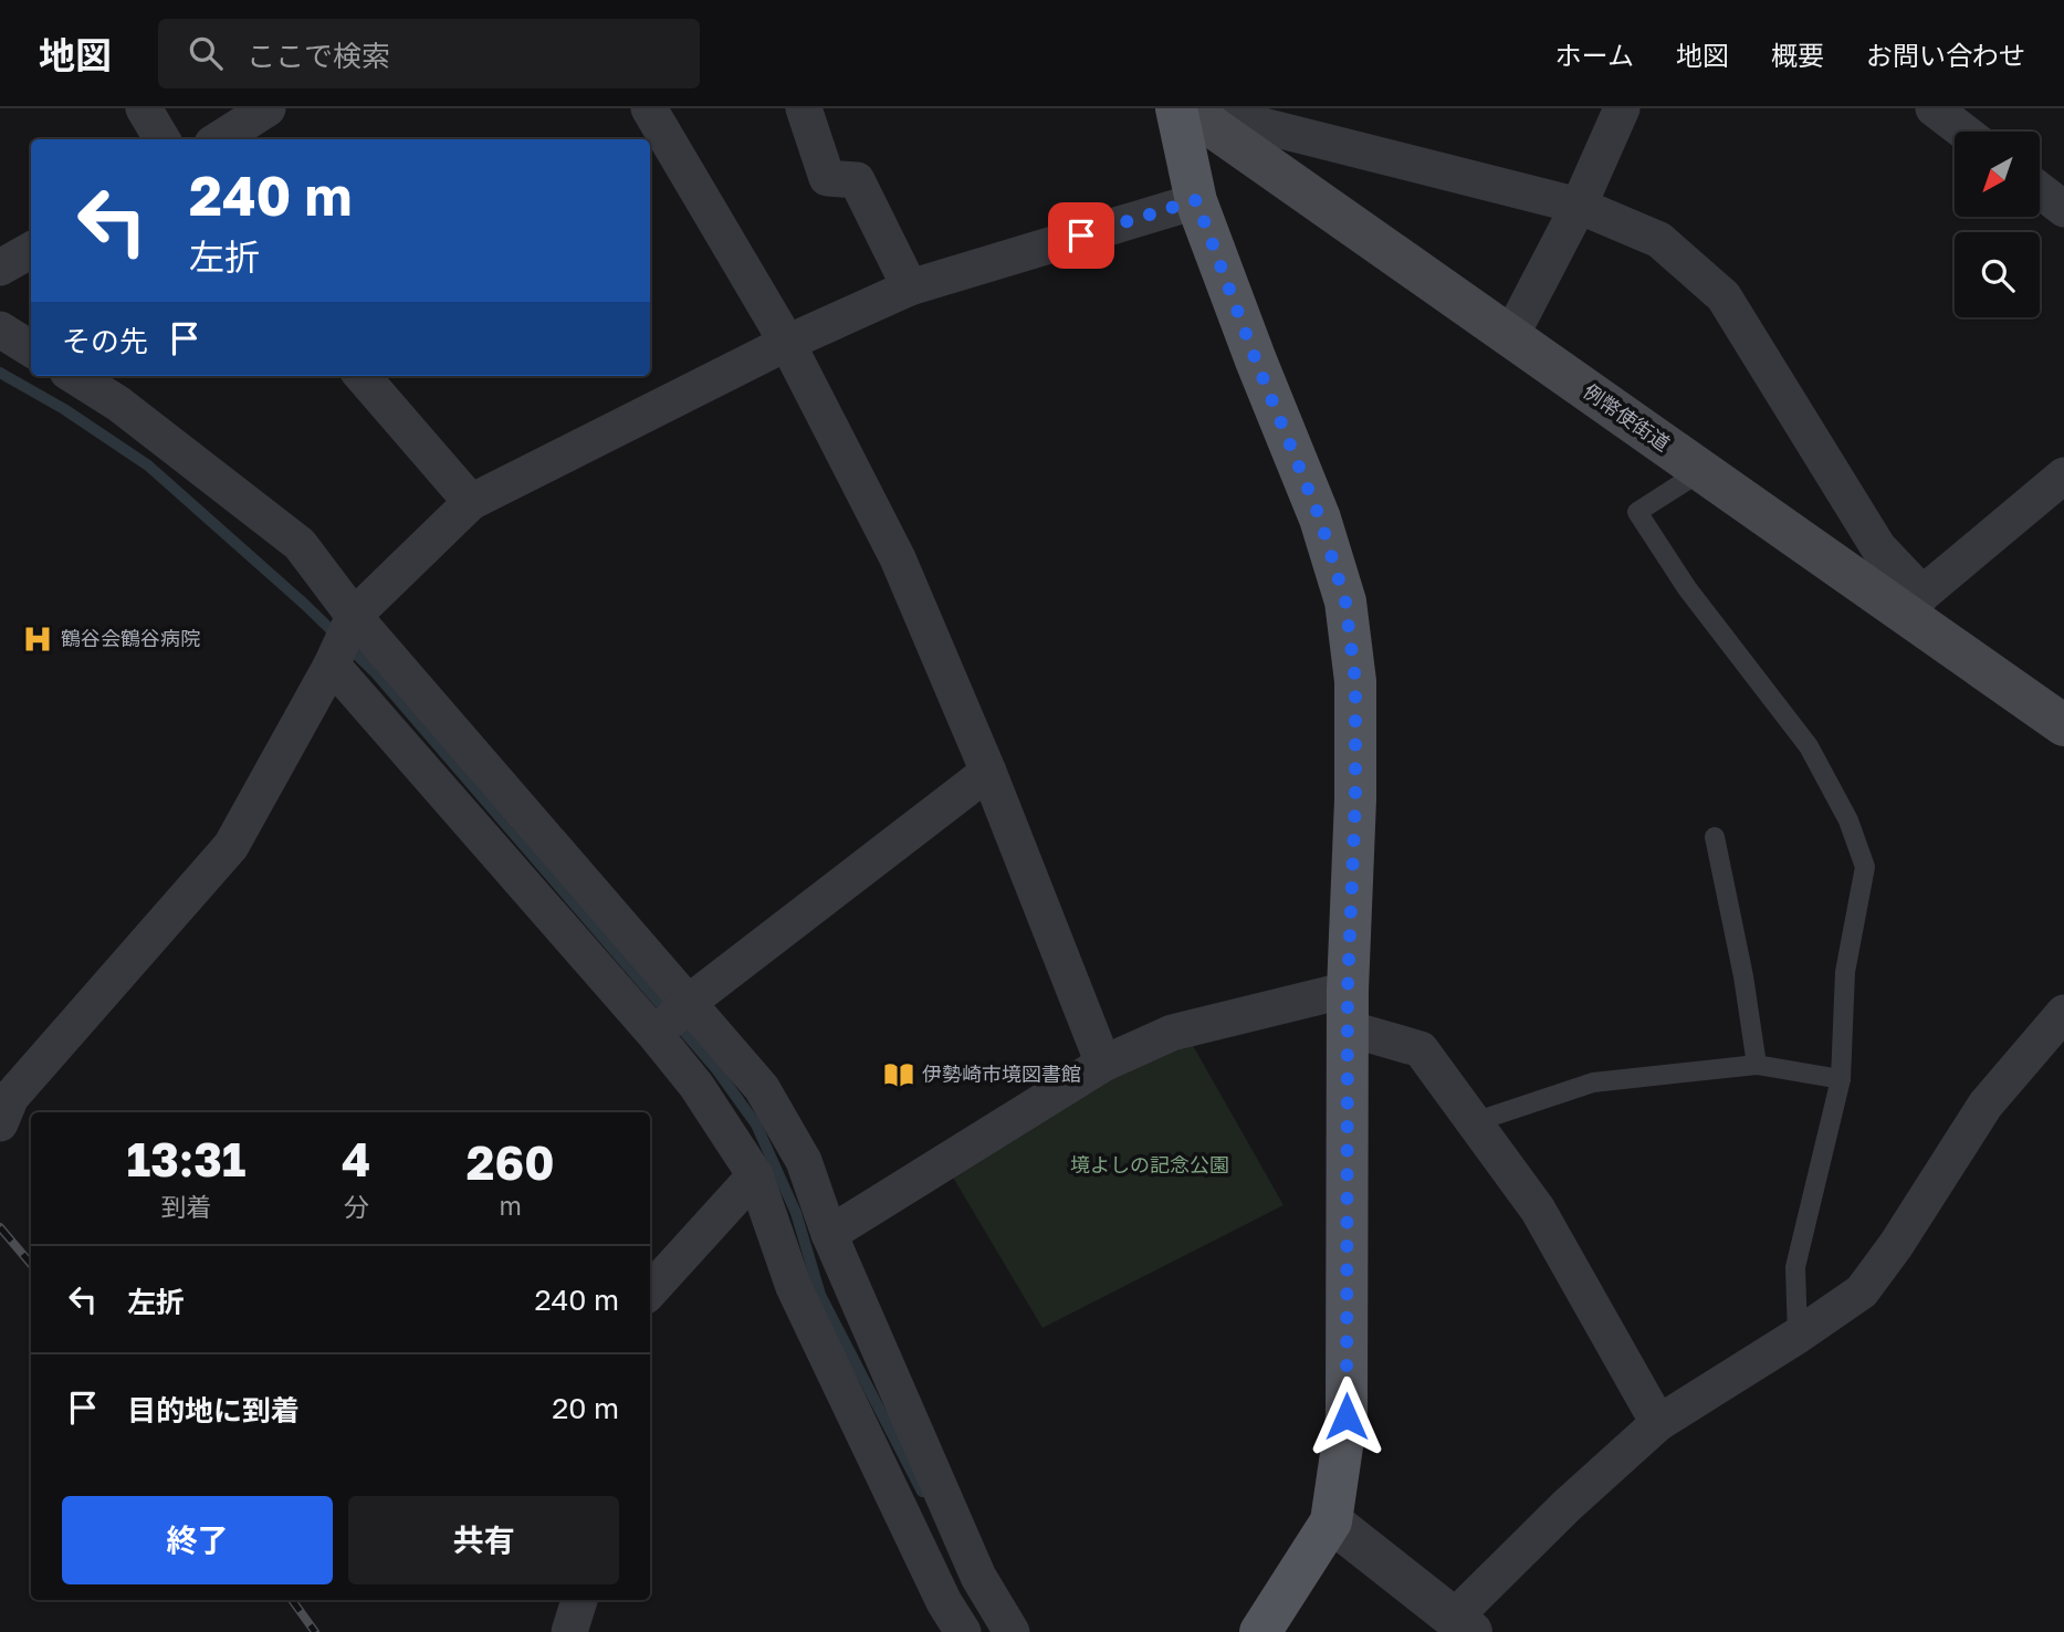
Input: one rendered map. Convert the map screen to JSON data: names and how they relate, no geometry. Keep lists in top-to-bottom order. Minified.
{"streets":{"main road":["例幣使街道"]},"parks":["境よしの記念公園"],"places":{"hospital":["鶴谷会鶴谷病院"],"library":["伊勢崎市境図書館"]},"north":"bottom left","page":{"header":"地図","search":"ここで検索","nav":["ホーム","地図","概要","お問い合わせ"],"turn":["240 m","左折"],"then":"その先","eta":["13:31","到着","4","分","260","m"],"list":[{"name":"左折","value":"240 m"},{"name":"目的地に到着","value":"20 m"}],"buttons":["終了","共有"]}}
